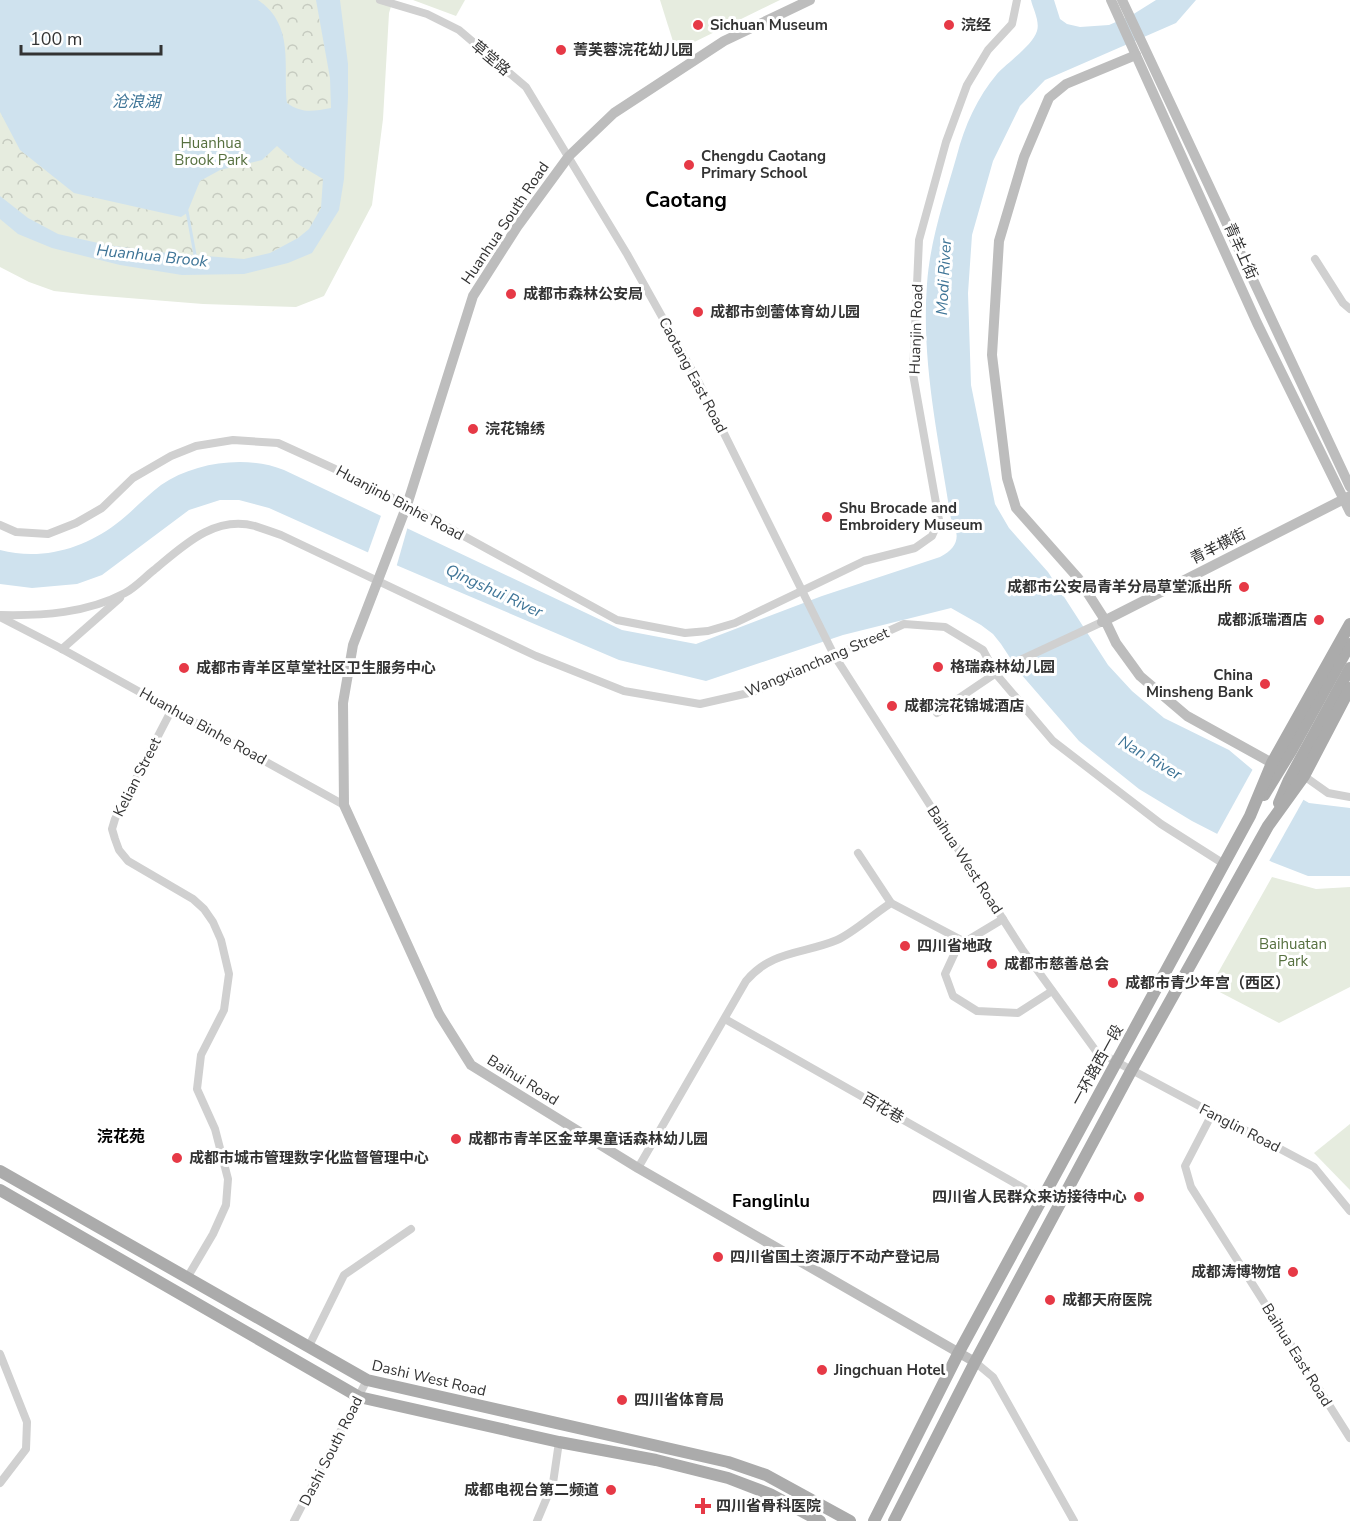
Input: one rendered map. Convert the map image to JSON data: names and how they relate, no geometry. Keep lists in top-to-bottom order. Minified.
{"streets":{"main road":["一环路西一段","Dashi West Road"],"street":["草堂路","Huanhua South Road","青羊上街","Huanjin Road","Caotang East Road","Huanjinb Binhe Road","青羊横街","Wangxianchang Street","Huanhua Binhe Road","Kelian Street","Baihua West Road","Baihui Road","百花巷","Fanglin Road","Baihua East Road","Dashi South Road"]},"crossings":[["草堂路","Huanhua South Road"],["草堂路","Caotang East Road"],["Huanhua South Road","Caotang East Road"],["Huanhua South Road","Huanjinb Binhe Road"],["Huanhua South Road","Wangxianchang Street"],["Huanhua South Road","Huanhua Binhe Road"],["Huanhua South Road","Baihui Road"],["青羊上街","青羊横街"],["Huanjin Road","Caotang East Road"],["Huanjin Road","Huanjinb Binhe Road"],["Caotang East Road","Huanjinb Binhe Road"],["Caotang East Road","Baihua West Road"],["Wangxianchang Street","Huanhua Binhe Road"],["Wangxianchang Street","Baihua West Road"],["Wangxianchang Street","一环路西一段"],["Wangxianchang Street","Baihui Road"],["Huanhua Binhe Road","Kelian Street"],["Huanhua Binhe Road","Baihui Road"],["Kelian Street","Dashi West Road"],["Baihua West Road","一环路西一段"],["Baihua West Road","Fanglin Road"],["一环路西一段","Baihui Road"],["一环路西一段","百花巷"],["一环路西一段","Fanglin Road"],["Fanglin Road","Baihua East Road"],["Dashi West Road","Dashi South Road"]],"districts":["Caotang","浣花苑","Fanglinlu"],"water":["沧浪湖","Huanhua Brook","Modi River","Qingshui River","Nan River"],"parks":["Huanhua Brook Park","Baihuatan Park"],"places":{"other":["Sichuan Museum","浣经","菁芙蓉浣花幼儿园","Chengdu Caotang Primary School","成都市森林公安局","成都市剑蕾体育幼儿园","浣花锦绣","Shu Brocade and Embroidery Museum","成都市公安局青羊分局草堂派出所","成都派瑞酒店","格瑞森林幼儿园","成都市青羊区草堂社区卫生服务中心","China Minsheng Bank","成都浣花锦城酒店","四川省地政","成都市慈善总会","成都市青少年宫（西区）","成都市青羊区金苹果童话森林幼儿园","成都市城市管理数字化监督管理中心","四川省人民群众来访接待中心","四川省国土资源厅不动产登记局","成都涛博物馆","成都天府医院","Jingchuan Hotel","四川省体育局","成都电视台第二频道"],"health":["四川省骨科医院"]},"scale_bar":"100 m"}
